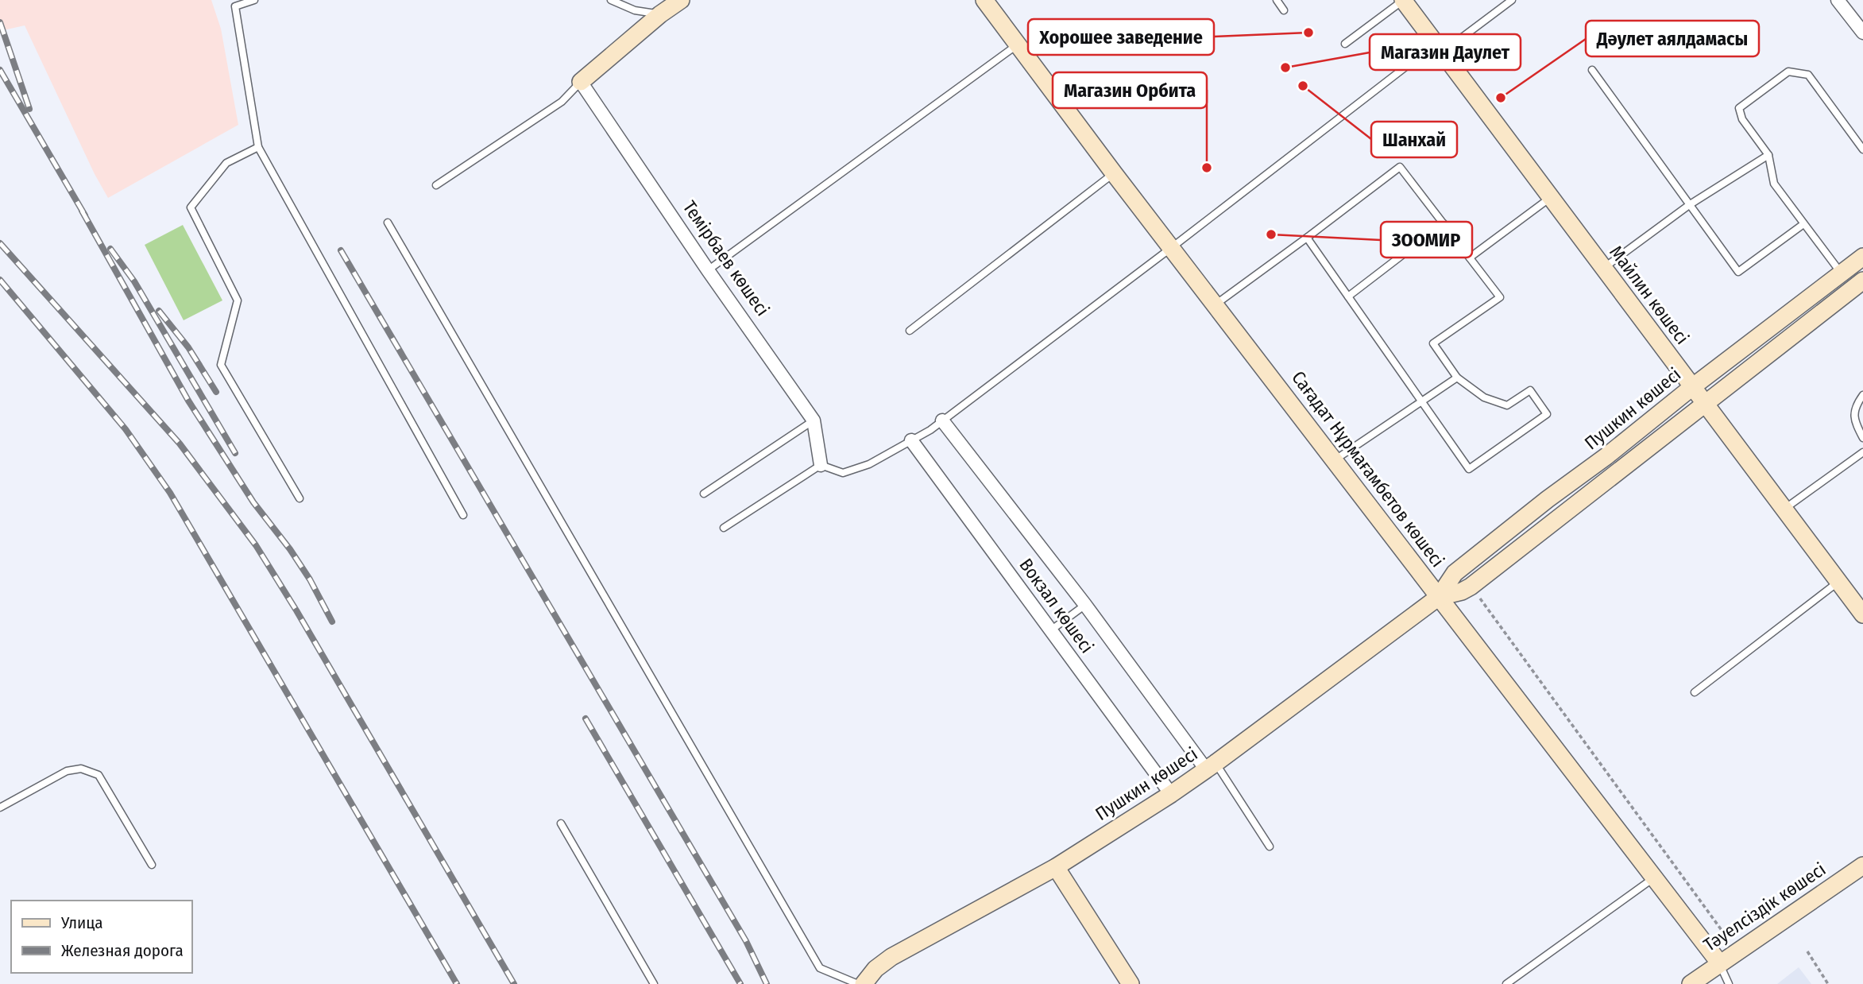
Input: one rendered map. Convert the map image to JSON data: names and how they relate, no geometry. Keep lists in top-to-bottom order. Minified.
{"streets":{"street":["Темірбаев көшесі","Майлин көшесі","Пушкин көшесі","Сағадат Нұрмағамбетов көшесі","Вокзал көшесі","Тәуелсіздік көшесі"]},"crossings":[["Майлин көшесі","Пушкин көшесі"],["Пушкин көшесі","Сағадат Нұрмағамбетов көшесі"],["Пушкин көшесі","Вокзал көшесі"],["Сағадат Нұрмағамбетов көшесі","Тәуелсіздік көшесі"]],"places":["Хорошее заведение","Магазин Даулет","Шанхай","Дәулет аялдамасы","Магазин Орбита","ЗООМИР"],"legend":["Улица","Железная дорога"]}
